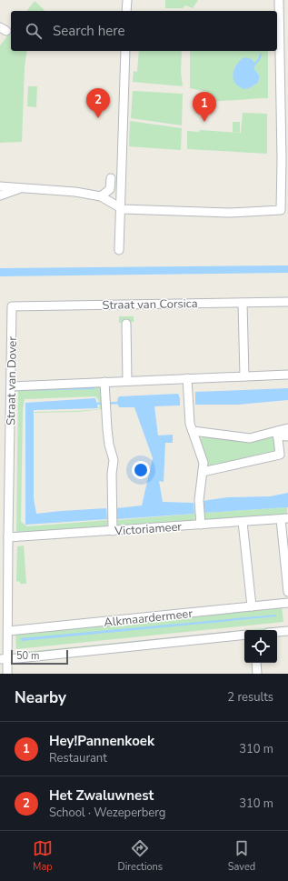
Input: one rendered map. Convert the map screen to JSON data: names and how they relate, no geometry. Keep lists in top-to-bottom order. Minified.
{"streets":{"street":["Straat van Corsica","Straat van Dover","Victoriameer","Alkmaardermeer"]},"crossings":[["Straat van Corsica","Straat van Dover"],["Straat van Dover","Victoriameer"],["Straat van Dover","Alkmaardermeer"]],"scale_bar":"50 m","page":{"search":"Search here","pins":["2","1"],"scale":"50 m","heading":["Nearby","2 results"],"list":[{"mark":"1","name":"Hey!Pannenkoek","note":"Restaurant","value":"310 m"},{"mark":"2","name":"Het Zwaluwnest","note":"School · Wezeperberg","value":"310 m"}],"nav":["Map","Directions","Saved"]}}
